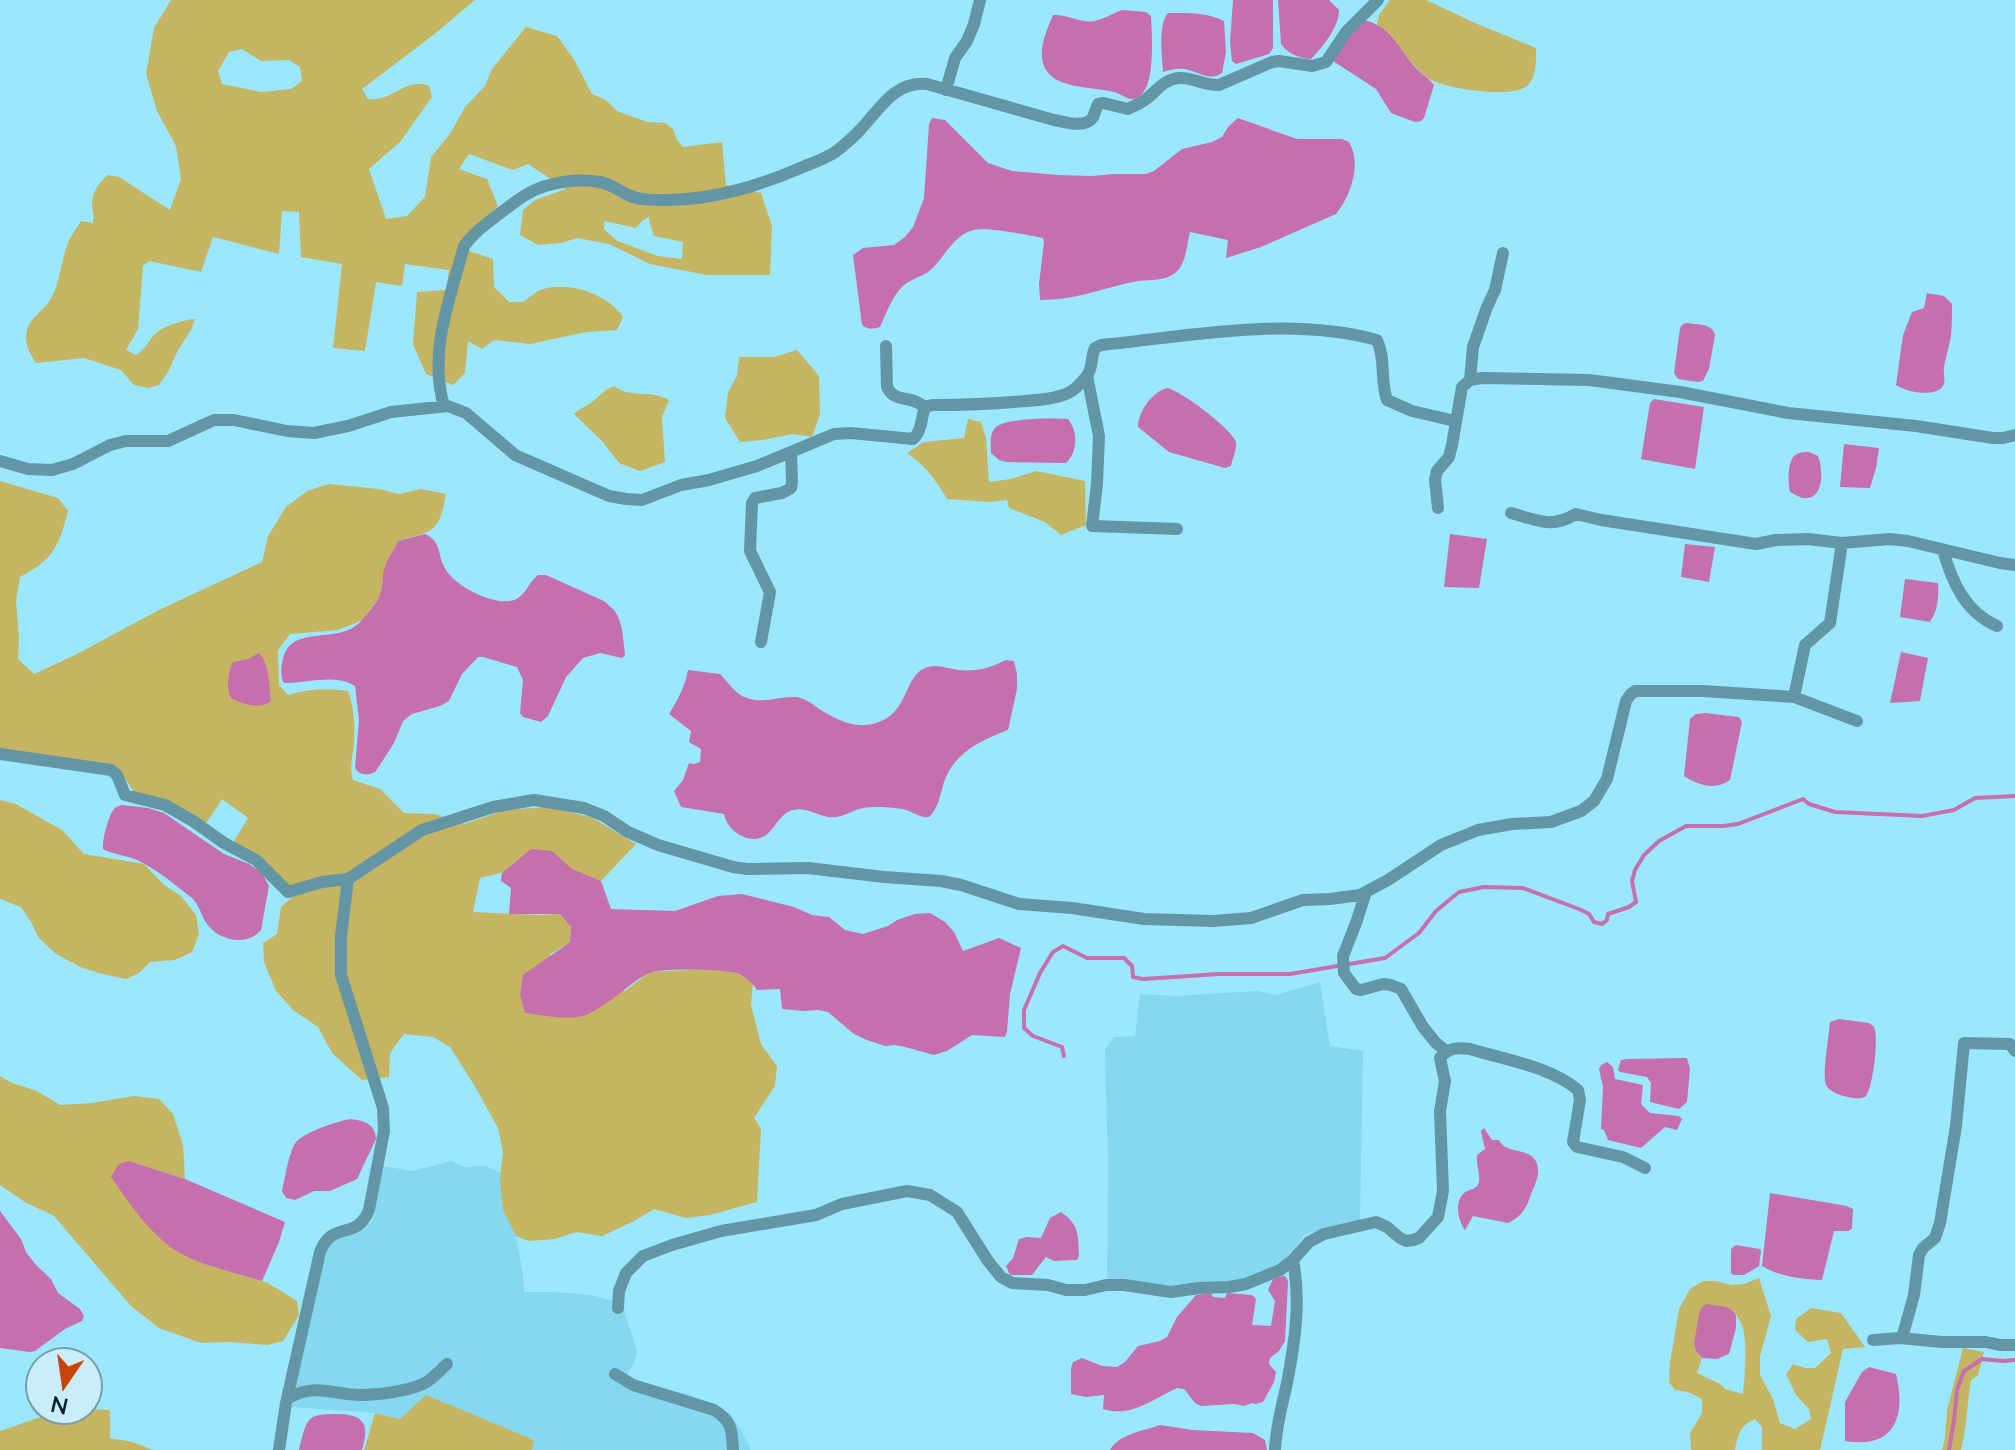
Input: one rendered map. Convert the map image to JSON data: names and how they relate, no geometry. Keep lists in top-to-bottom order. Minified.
{"north":"bottom"}
